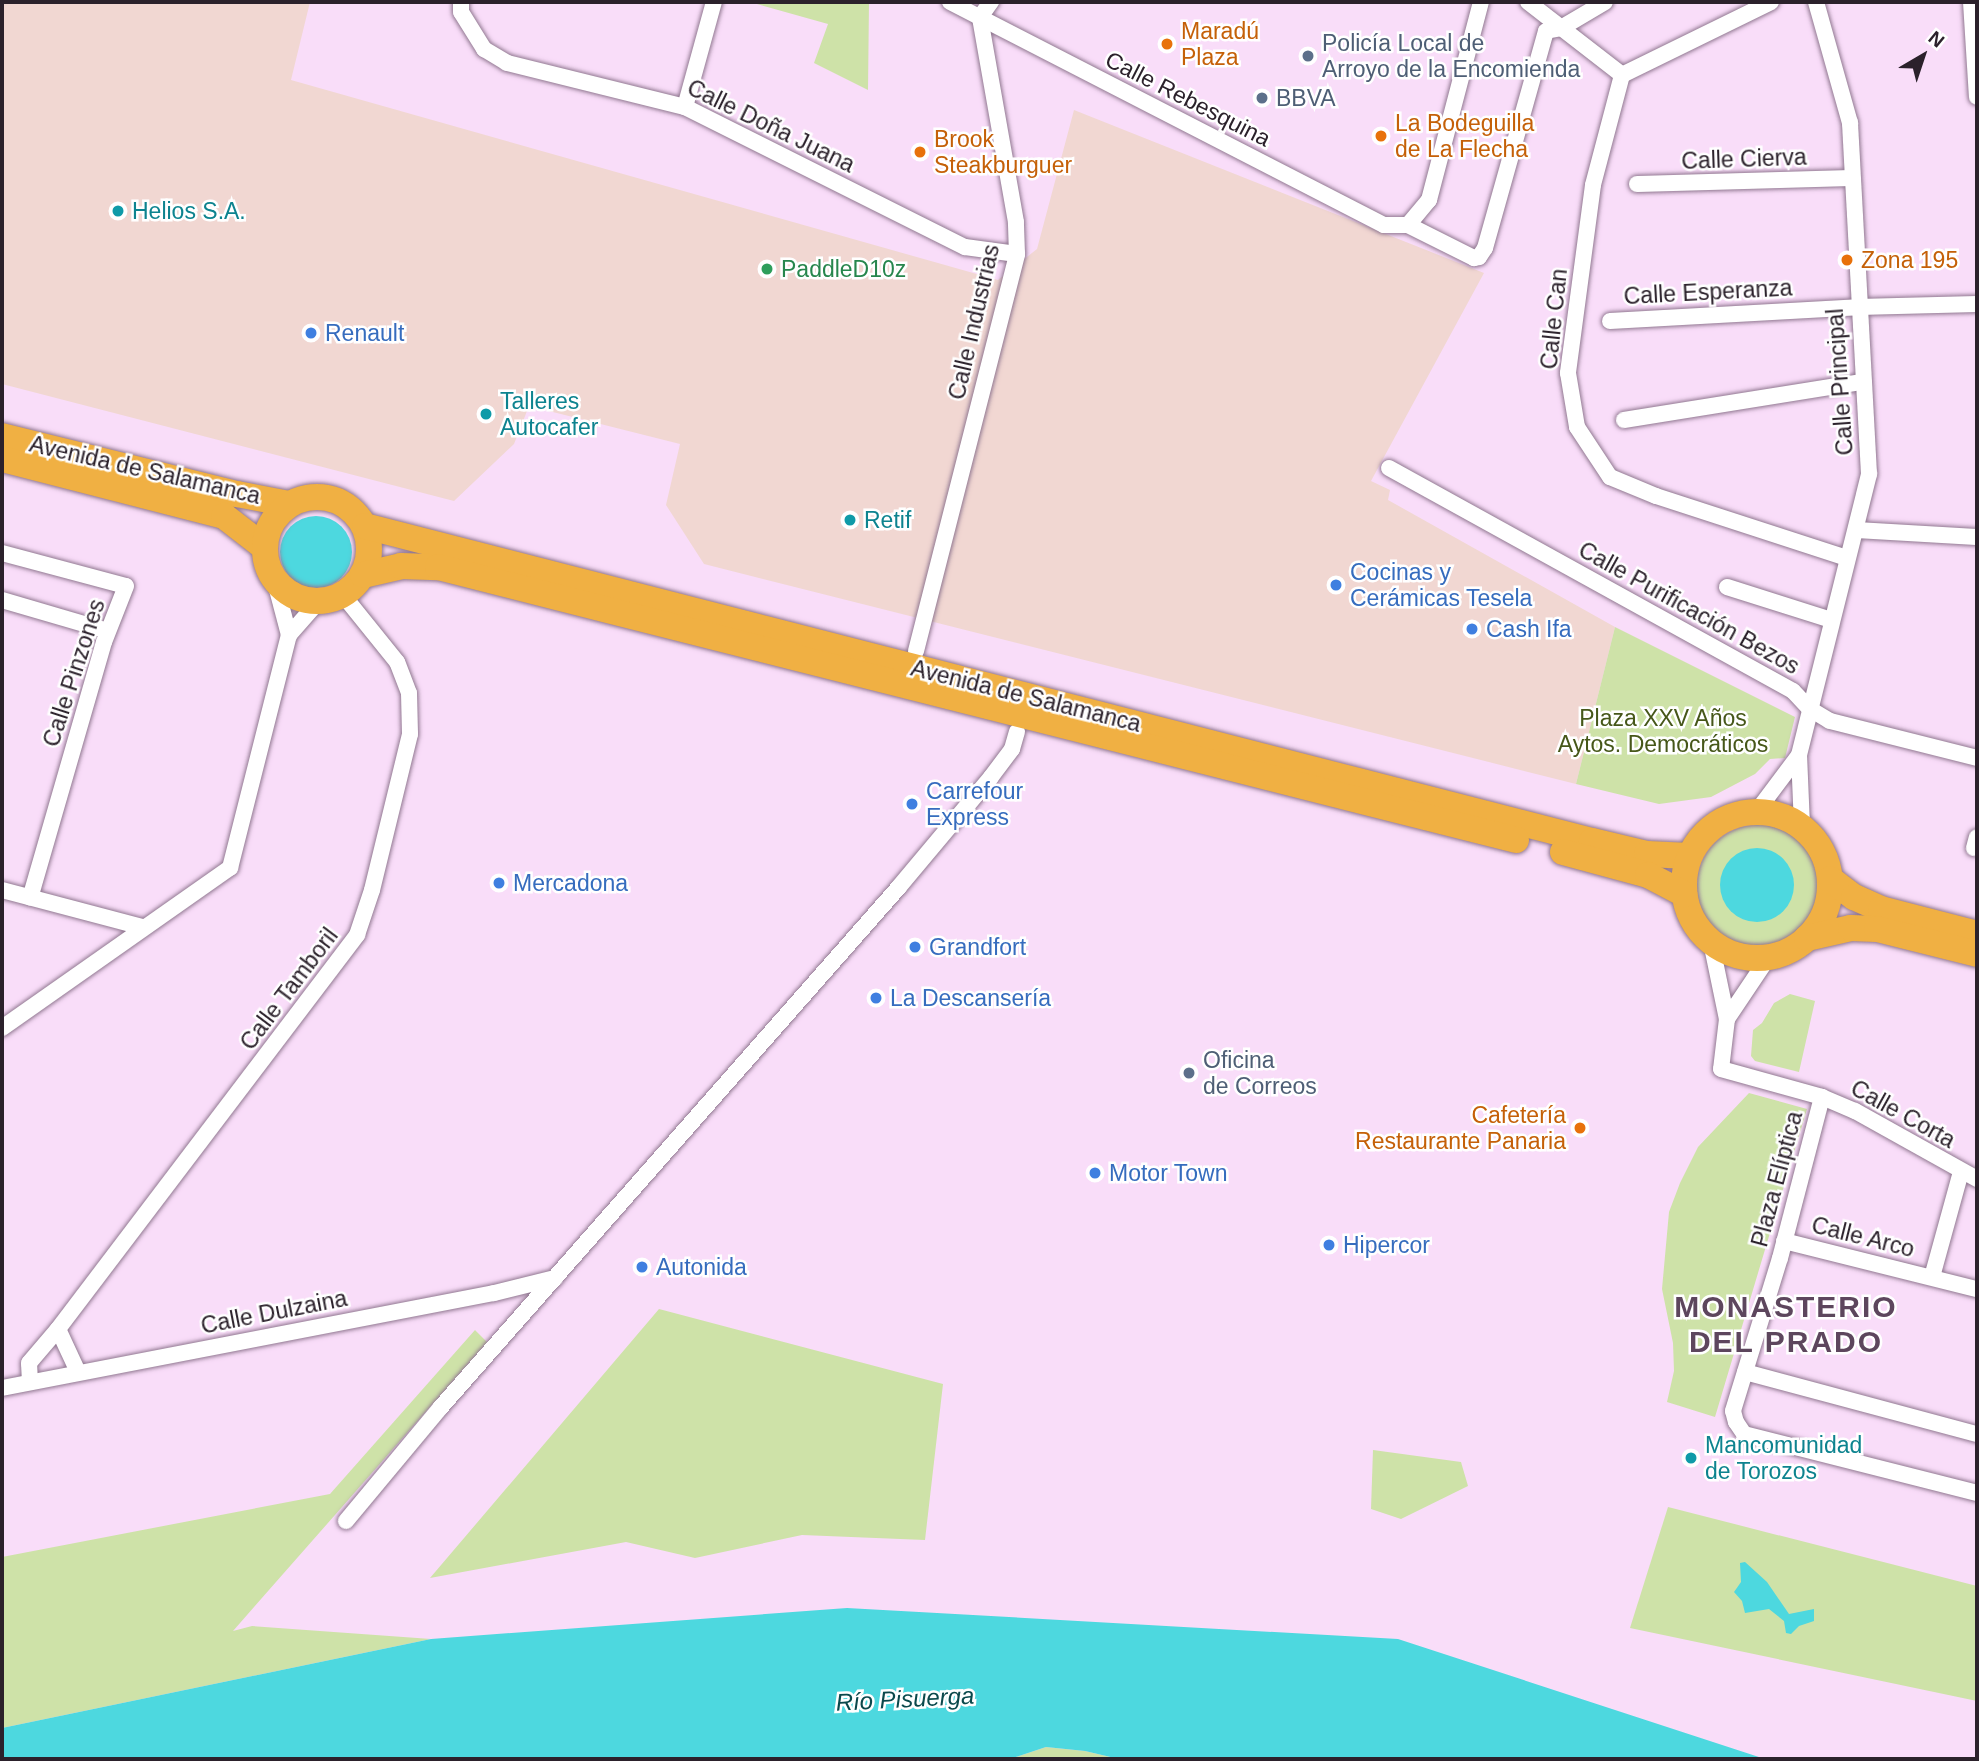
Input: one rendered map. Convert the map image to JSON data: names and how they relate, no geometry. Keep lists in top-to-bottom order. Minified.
{"streets":{"highway":["Avenida de Salamanca"],"street":["Calle Rebesquina","Calle Doña Juana","Calle Cierva","Calle Esperanza","Calle Can","Calle Industrias","Calle Principal","Calle Purificación Bezos","Calle Pinzones","Calle Tamboril","Calle Corta","Plaza Elíptica","Calle Arco","Calle Dulzaina"]},"crossings":[["Calle Rebesquina","Calle Industrias"],["Calle Doña Juana","Calle Industrias"],["Calle Cierva","Calle Principal"],["Calle Esperanza","Calle Principal"],["Calle Can","Calle Principal"],["Calle Principal","Avenida de Salamanca"],["Calle Principal","Calle Purificación Bezos"],["Avenida de Salamanca","Calle Tamboril"],["Calle Tamboril","Calle Dulzaina"],["Calle Corta","Plaza Elíptica"],["Plaza Elíptica","Calle Arco"]],"districts":["MONASTERIO DEL PRADO"],"water":["Río Pisuerga"],"parks":["Plaza XXV Años Aytos. Democráticos"],"places":["Maradú Plaza","Policía Local de Arroyo de la Encomienda","BBVA","La Bodeguilla de La Flecha","Brook Steakburguer","Helios S.A.","Zona 195","PaddleD10z","Renault","Talleres Autocafer","Retif","Cocinas y Cerámicas Tesela","Cash Ifa","Carrefour Express","Mercadona","Grandfort","La Descansería","Oficina de Correos","Cafetería Restaurante Panaria","Motor Town","Hipercor","Autonida","Mancomunidad de Torozos"],"north":"top right"}
